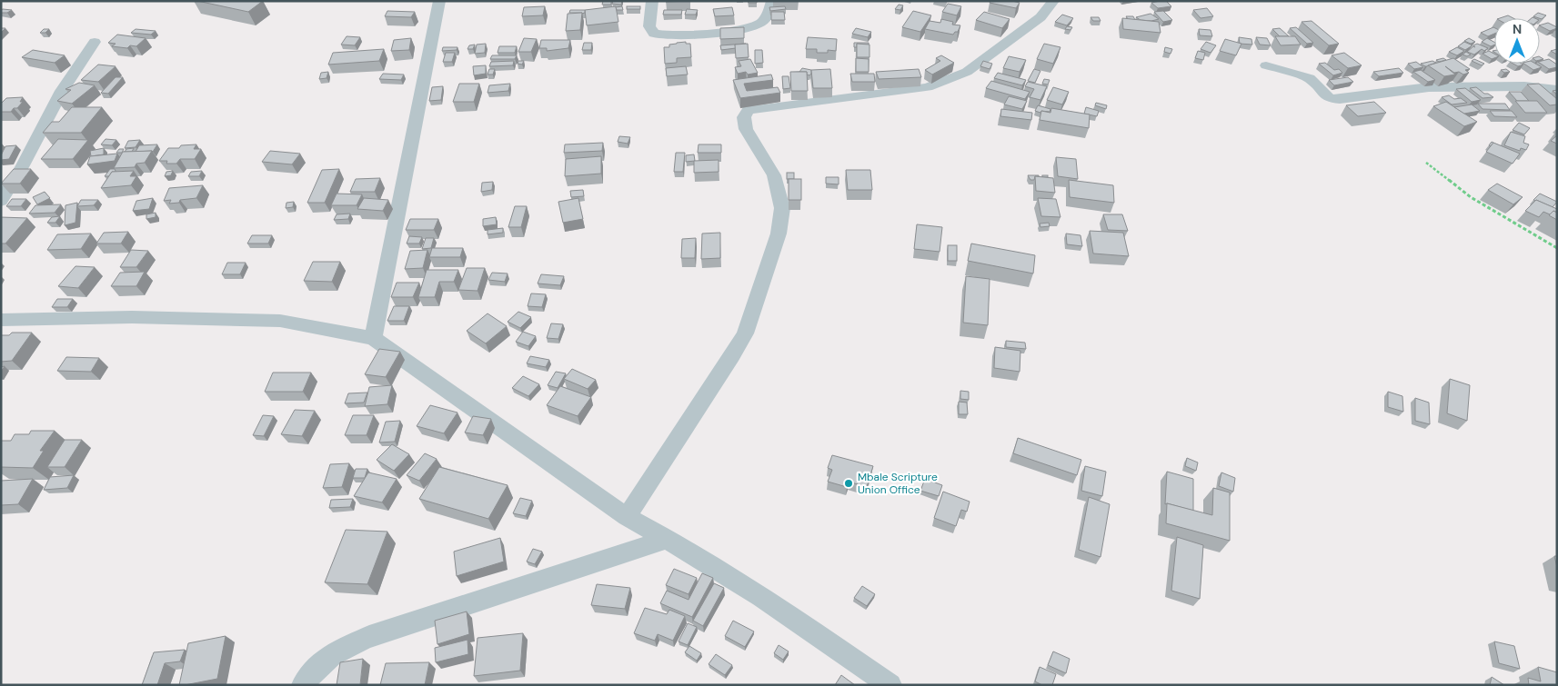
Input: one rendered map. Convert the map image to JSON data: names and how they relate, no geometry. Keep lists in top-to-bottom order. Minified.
{"places":["Mbale Scripture Union Office"],"north":"top"}
